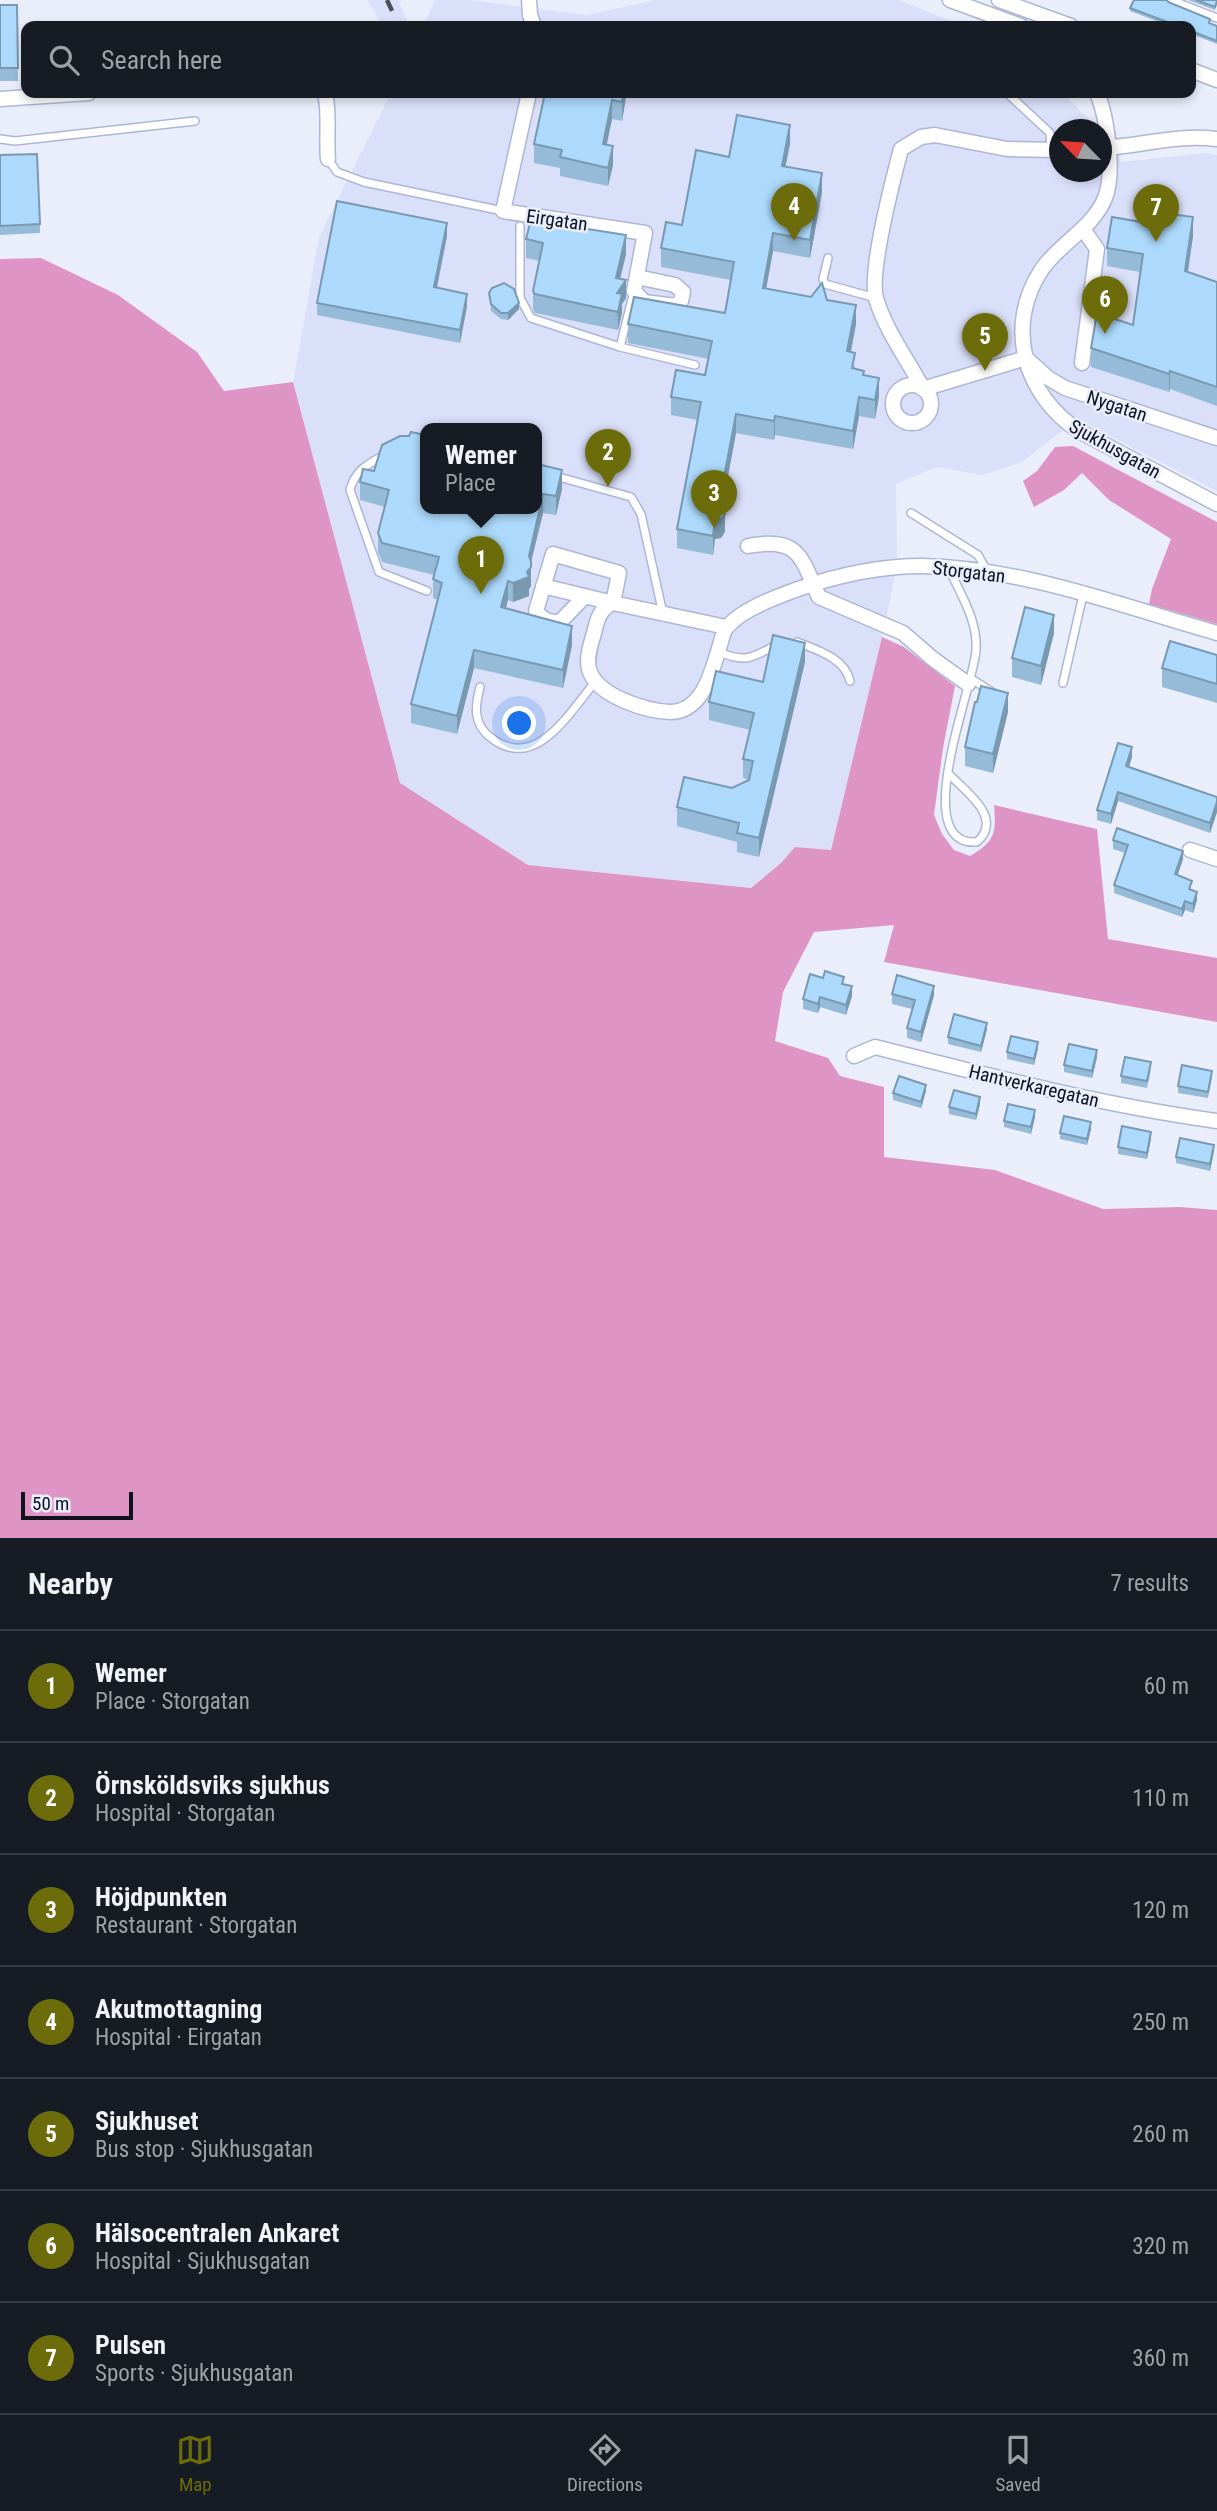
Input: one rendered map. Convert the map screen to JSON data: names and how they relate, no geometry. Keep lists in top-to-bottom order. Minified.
{"streets":{"street":["Eirgatan","Nygatan","Sjukhusgatan","Storgatan","Hantverkaregatan"]},"crossings":[["Nygatan","Sjukhusgatan"]],"scale_bar":"50 m","north":"top left","page":{"search":"Search here","pins":["4","7","6","5","2","3","1"],"popup":["Wemer","Place"],"scale":"50 m","heading":["Nearby","7 results"],"list":[{"mark":"1","name":"Wemer","note":"Place · Storgatan","value":"60 m"},{"mark":"2","name":"Örnsköldsviks sjukhus","note":"Hospital · Storgatan","value":"110 m"},{"mark":"3","name":"Höjdpunkten","note":"Restaurant · Storgatan","value":"120 m"},{"mark":"4","name":"Akutmottagning","note":"Hospital · Eirgatan","value":"250 m"},{"mark":"5","name":"Sjukhuset","note":"Bus stop · Sjukhusgatan","value":"260 m"},{"mark":"6","name":"Hälsocentralen Ankaret","note":"Hospital · Sjukhusgatan","value":"320 m"},{"mark":"7","name":"Pulsen","note":"Sports · Sjukhusgatan","value":"360 m"}],"nav":["Map","Directions","Saved"]}}
